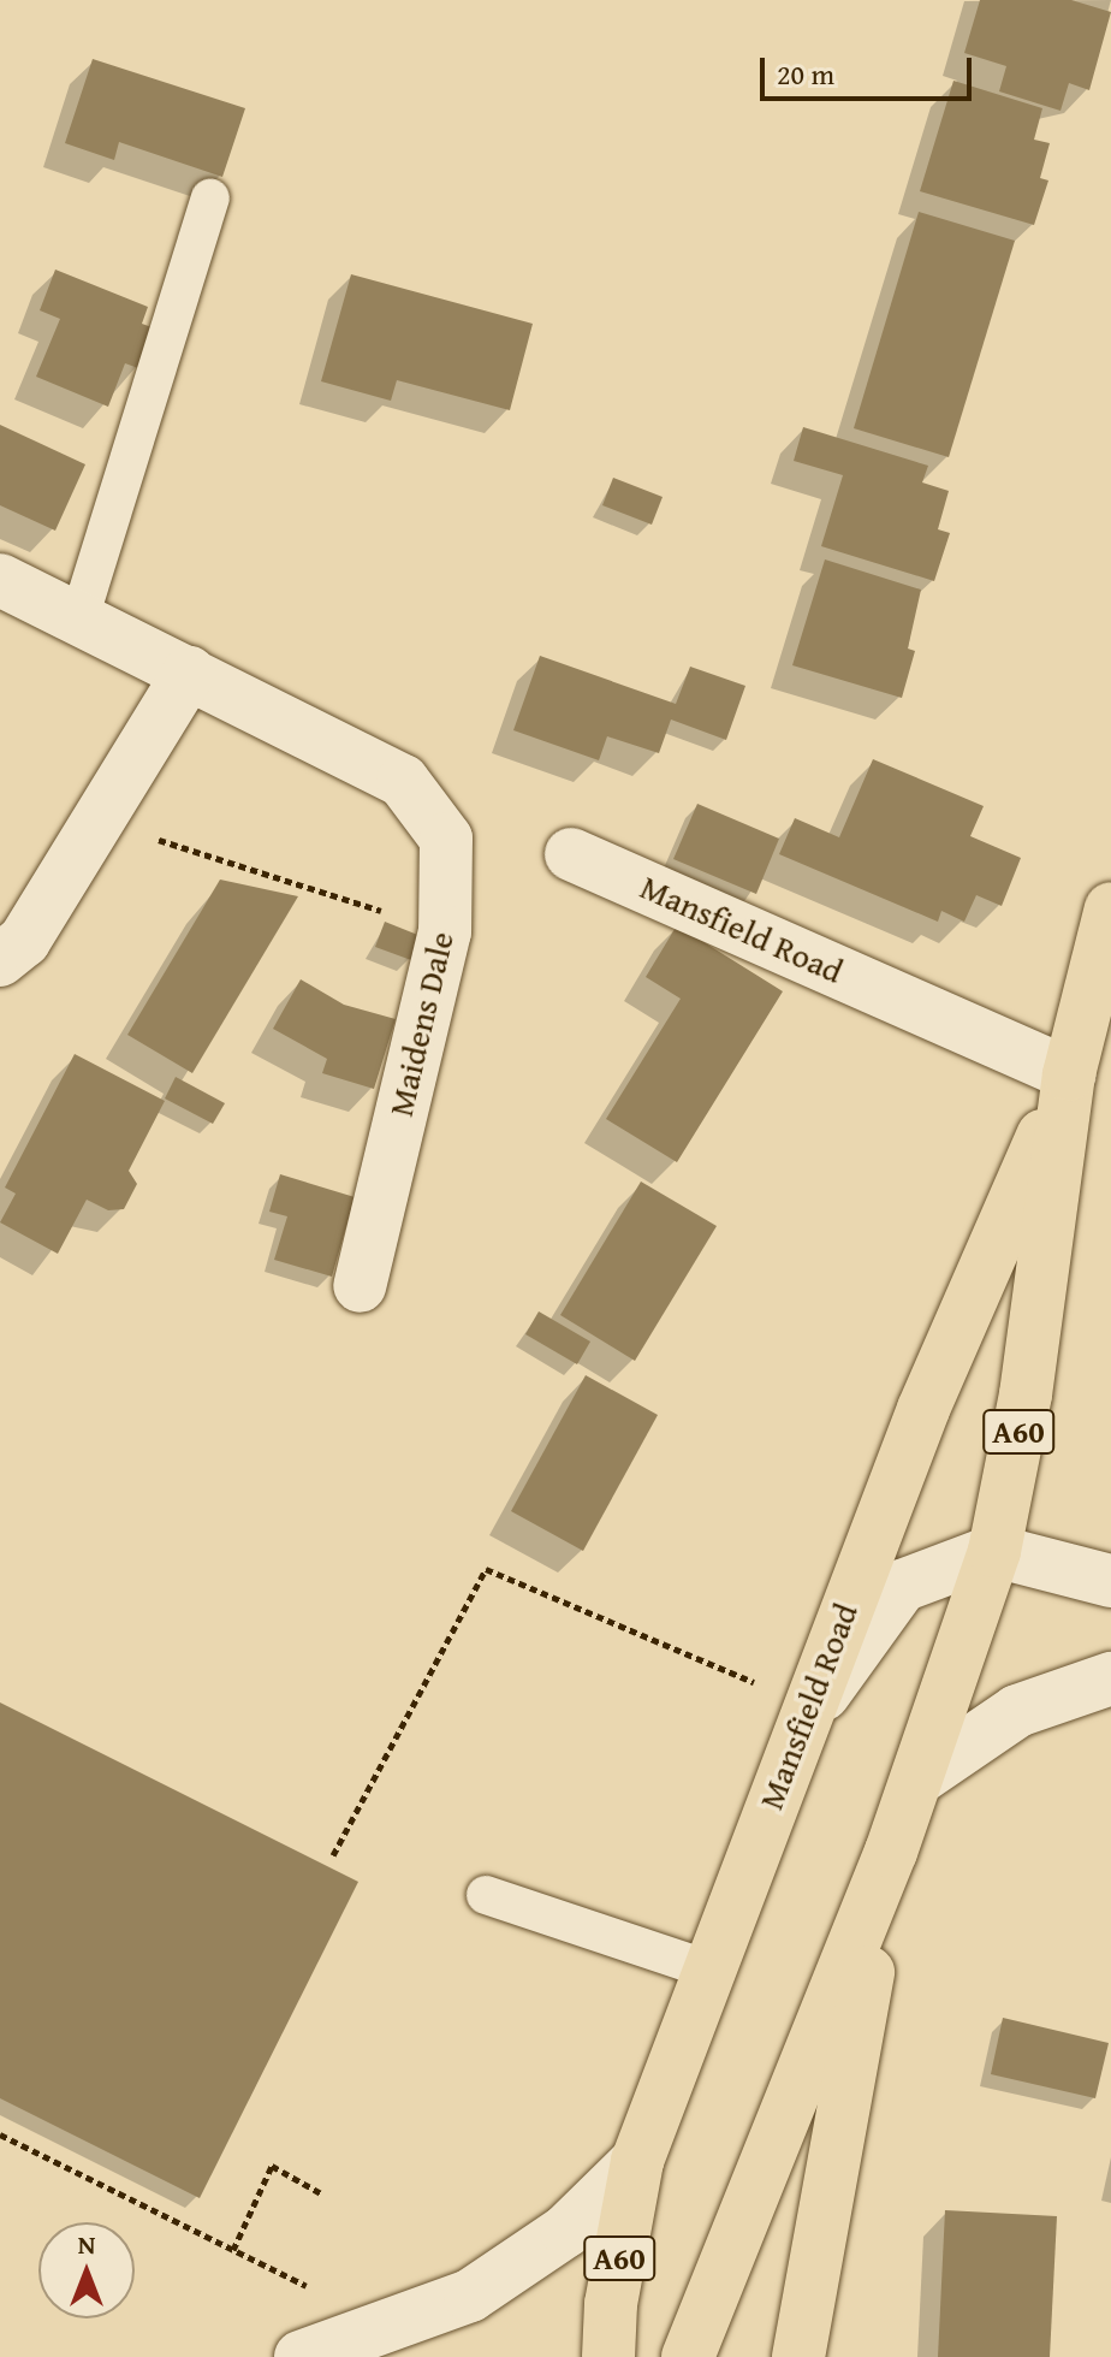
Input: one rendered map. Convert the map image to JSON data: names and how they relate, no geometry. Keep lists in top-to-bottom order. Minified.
{"streets":{"highway":["Mansfield Road","A60"],"street":["Maidens Dale"]},"scale_bar":"20 m","north":"top"}
